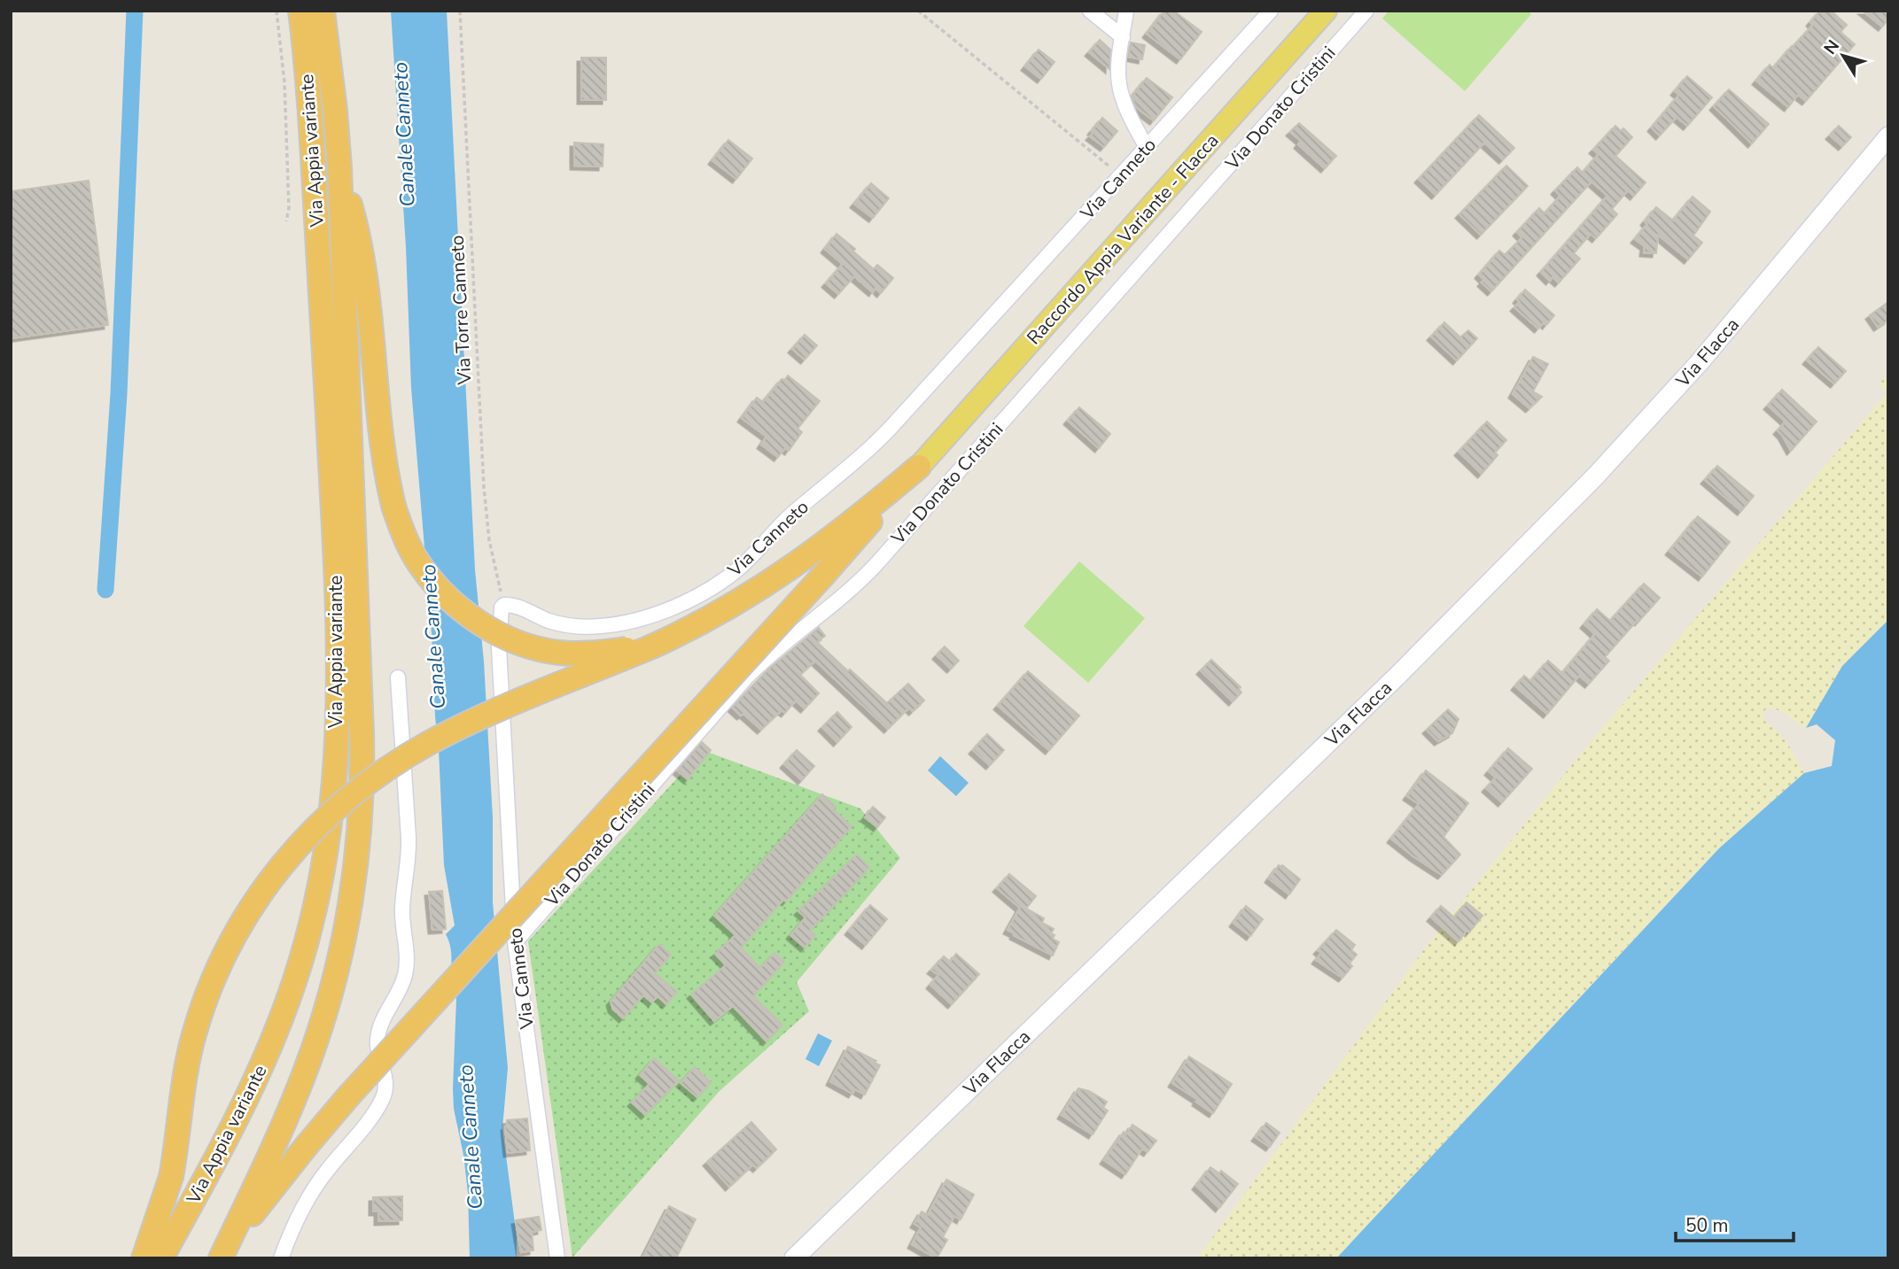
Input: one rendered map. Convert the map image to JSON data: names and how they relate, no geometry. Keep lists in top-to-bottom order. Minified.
{"streets":{"highway":["Via Appia variante"],"main road":["Raccordo Appia Variante - Flacca","Via Flacca"],"street":["Via Donato Cristini","Via Canneto"],"path":["Via Torre Canneto"]},"crossings":[["Via Donato Cristini","Via Canneto"],["Via Canneto","Via Torre Canneto"]],"water":["Canale Canneto"],"scale_bar":"50 m","north":"top left"}
